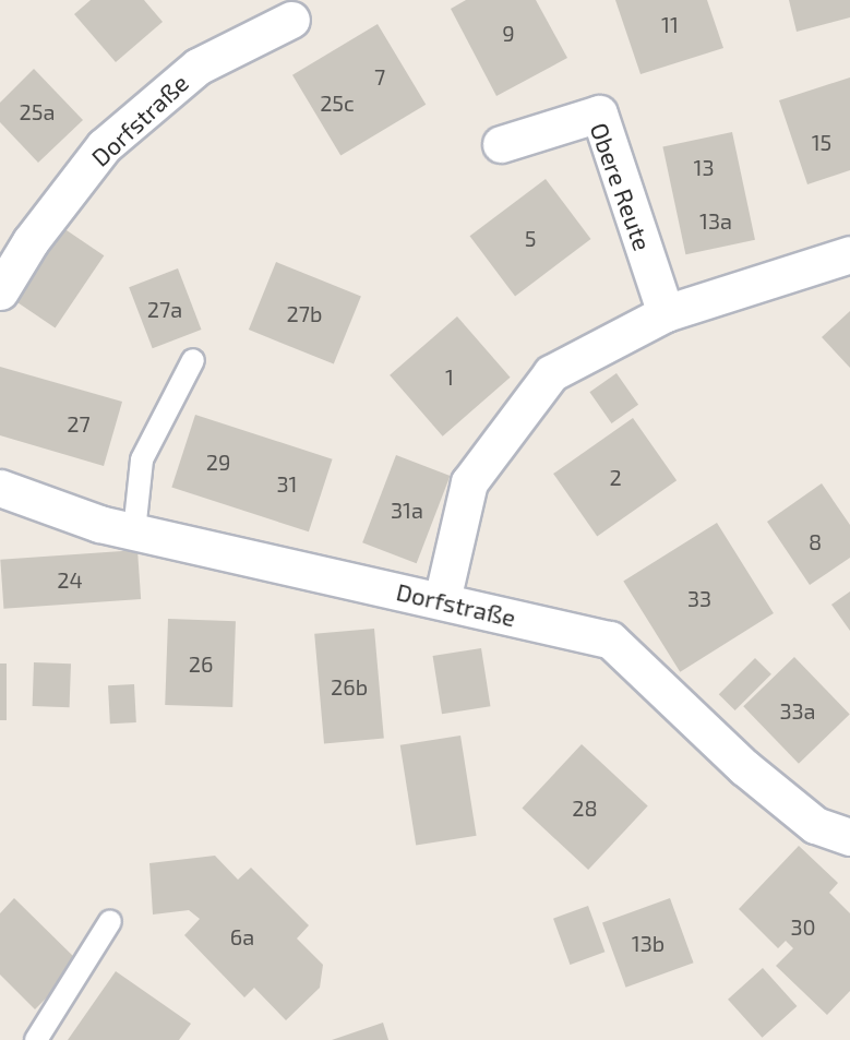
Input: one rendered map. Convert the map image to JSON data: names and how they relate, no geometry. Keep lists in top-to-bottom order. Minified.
{"streets":{"street":["Dorfstraße","Obere Reute"]},"house_numbers":["11","9","7","25c","25a","15","13","13a","5","27a","27b","1","27","29","2","31","31a","8","24","33","26","26b","33a","28","30","6a","13b"]}
